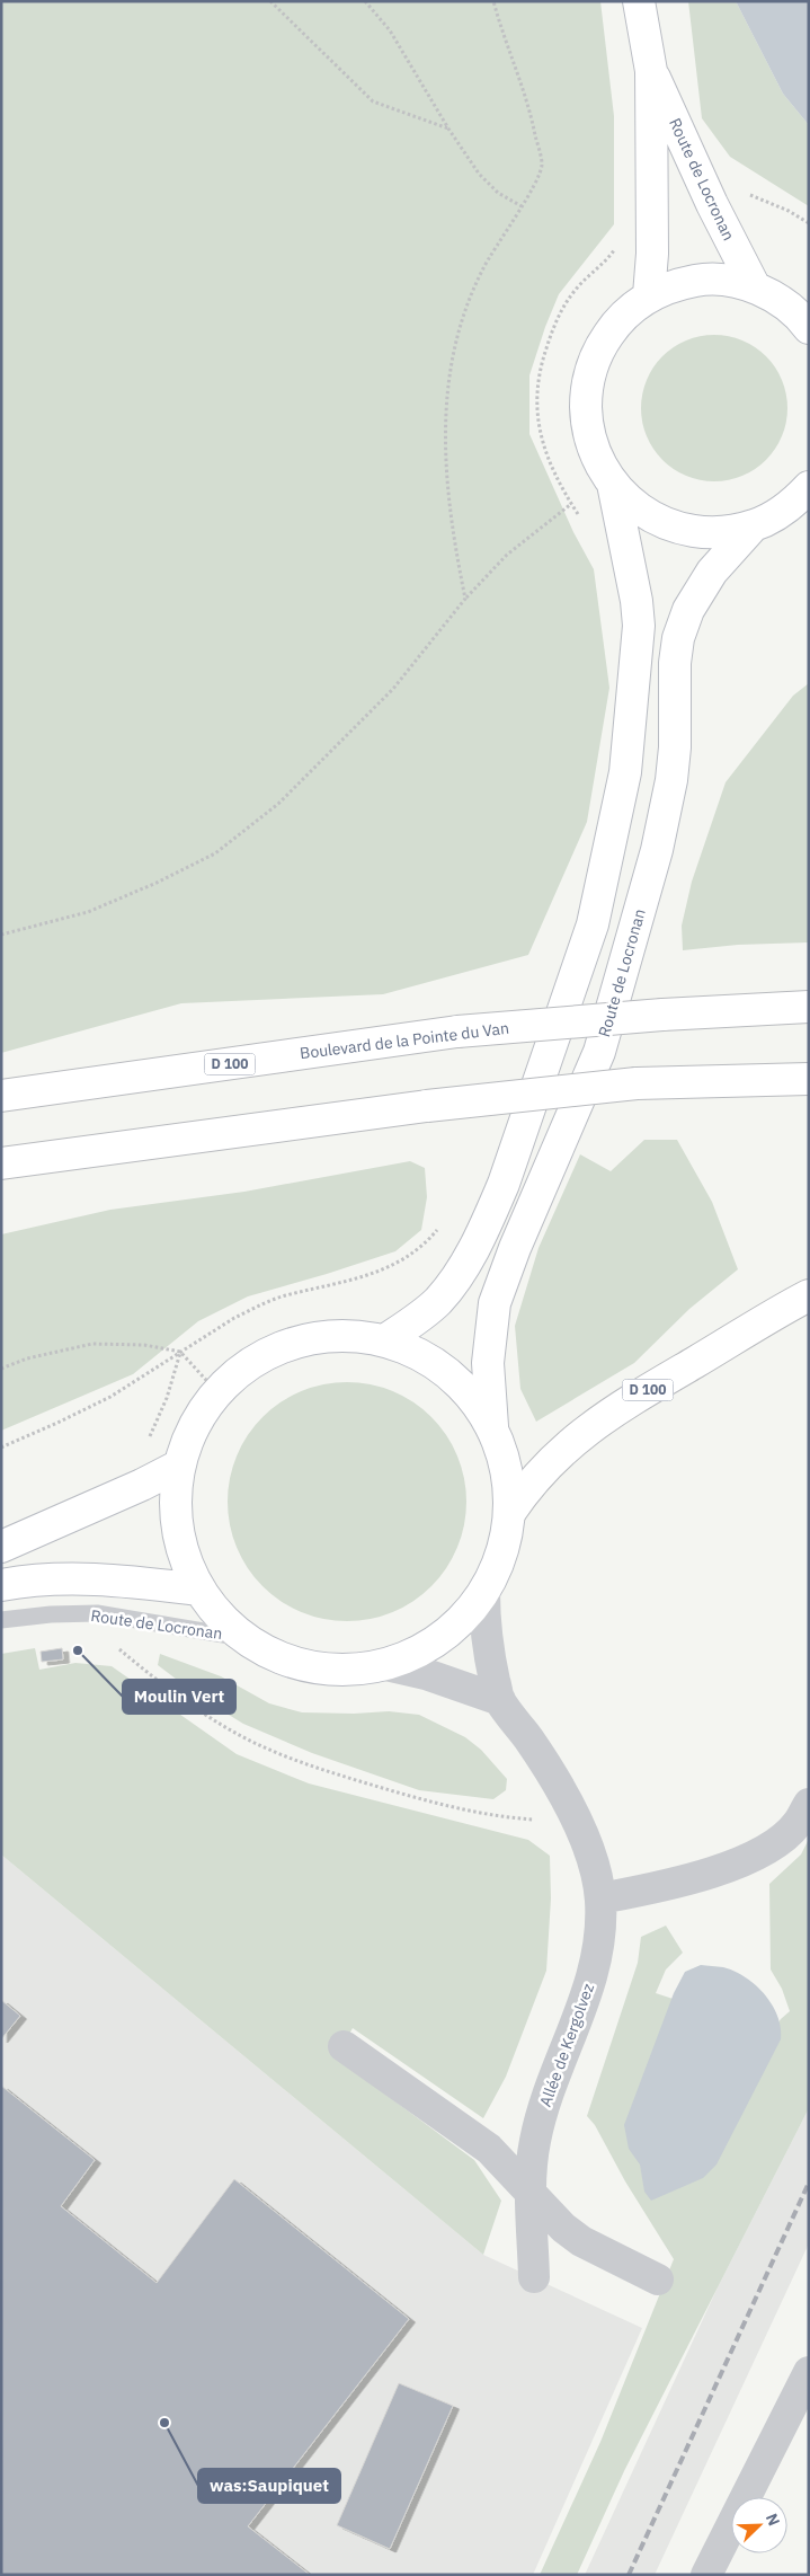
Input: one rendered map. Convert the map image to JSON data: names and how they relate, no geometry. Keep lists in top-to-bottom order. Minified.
{"streets":{"main road":["Route de Locronan","Boulevard de la Pointe du Van","D 100"],"street":["Allée de Kergolvez"]},"places":["Moulin Vert","was:Saupiquet"],"north":"top right"}
